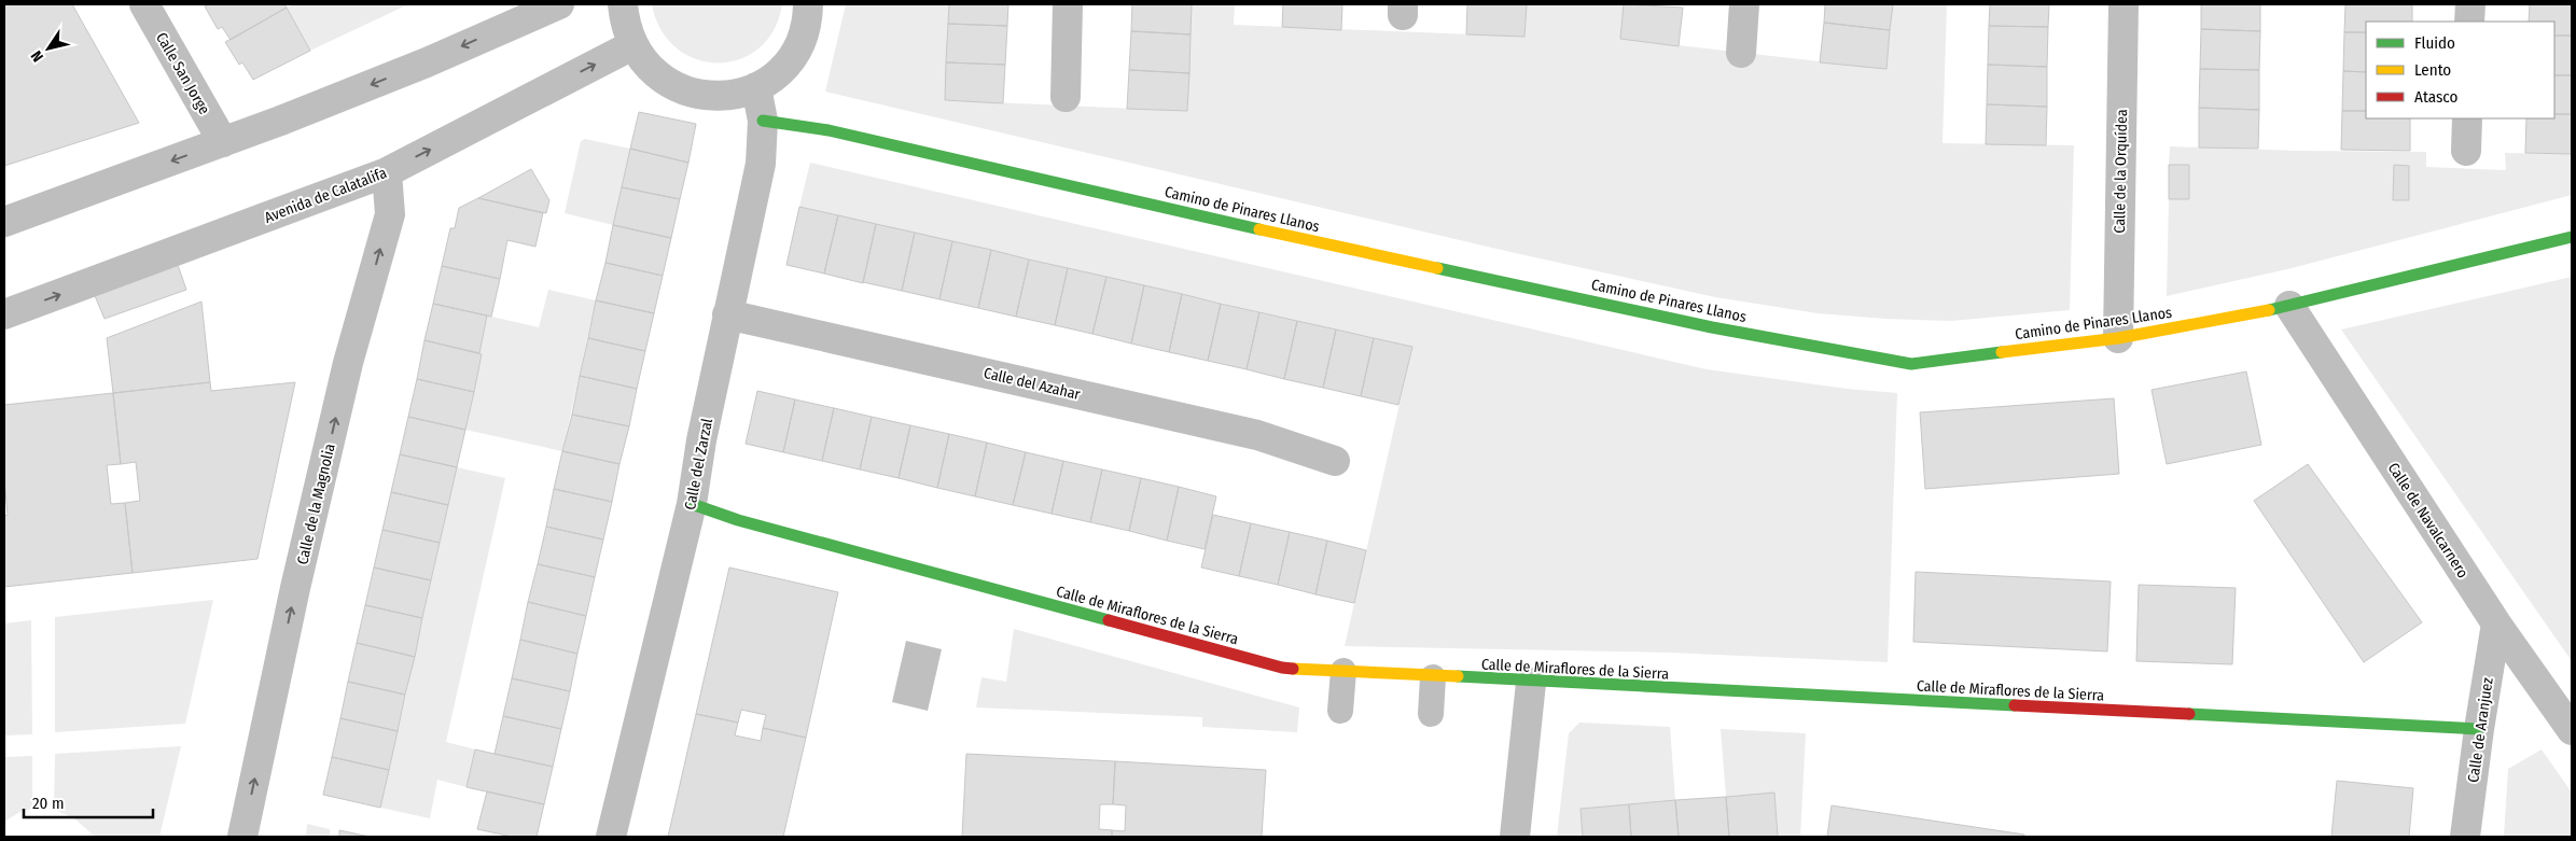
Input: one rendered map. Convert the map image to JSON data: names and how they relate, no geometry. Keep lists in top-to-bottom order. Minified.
{"streets":{"street":["Calle San Jorge","Calle de la Orquídea","Avenida de Calatalifa","Camino de Pinares Llanos","Calle del Azahar","Calle del Zarzal","Calle de la Magnolia","Calle de Navalcarnero","Calle de Miraflores de la Sierra","Calle de Aranjuez"]},"crossings":[["Calle de la Orquídea","Camino de Pinares Llanos"],["Avenida de Calatalifa","Calle de la Magnolia"],["Camino de Pinares Llanos","Calle del Zarzal"],["Camino de Pinares Llanos","Calle de Navalcarnero"],["Calle del Azahar","Calle del Zarzal"],["Calle del Zarzal","Calle de Miraflores de la Sierra"],["Calle de Navalcarnero","Calle de Aranjuez"],["Calle de Miraflores de la Sierra","Calle de Aranjuez"]],"one_way":["Calle de la Magnolia"],"legend":["Fluido","Lento","Atasco"],"scale_bar":"20 m","north":"bottom left"}
